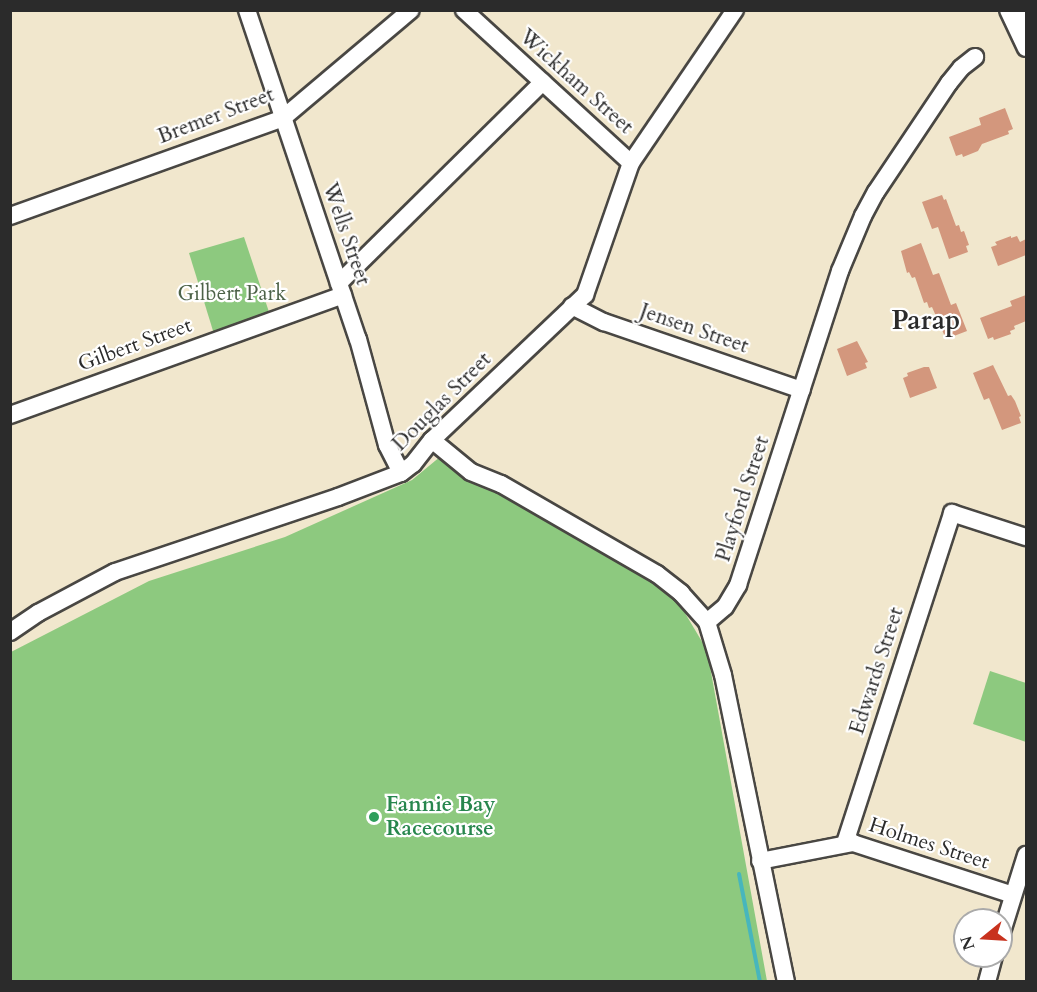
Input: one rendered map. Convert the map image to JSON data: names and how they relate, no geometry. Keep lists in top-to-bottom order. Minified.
{"streets":{"street":["Wickham Street","Bremer Street","Wells Street","Jensen Street","Gilbert Street","Douglas Street","Playford Street","Edwards Street","Holmes Street"]},"crossings":[["Wickham Street","Gilbert Street"],["Wickham Street","Douglas Street"],["Bremer Street","Wells Street"],["Wells Street","Gilbert Street"],["Wells Street","Douglas Street"],["Jensen Street","Douglas Street"],["Jensen Street","Playford Street"],["Edwards Street","Holmes Street"]],"districts":["Parap"],"parks":["Gilbert Park"],"places":["Fannie Bay Racecourse"],"north":"left"}
